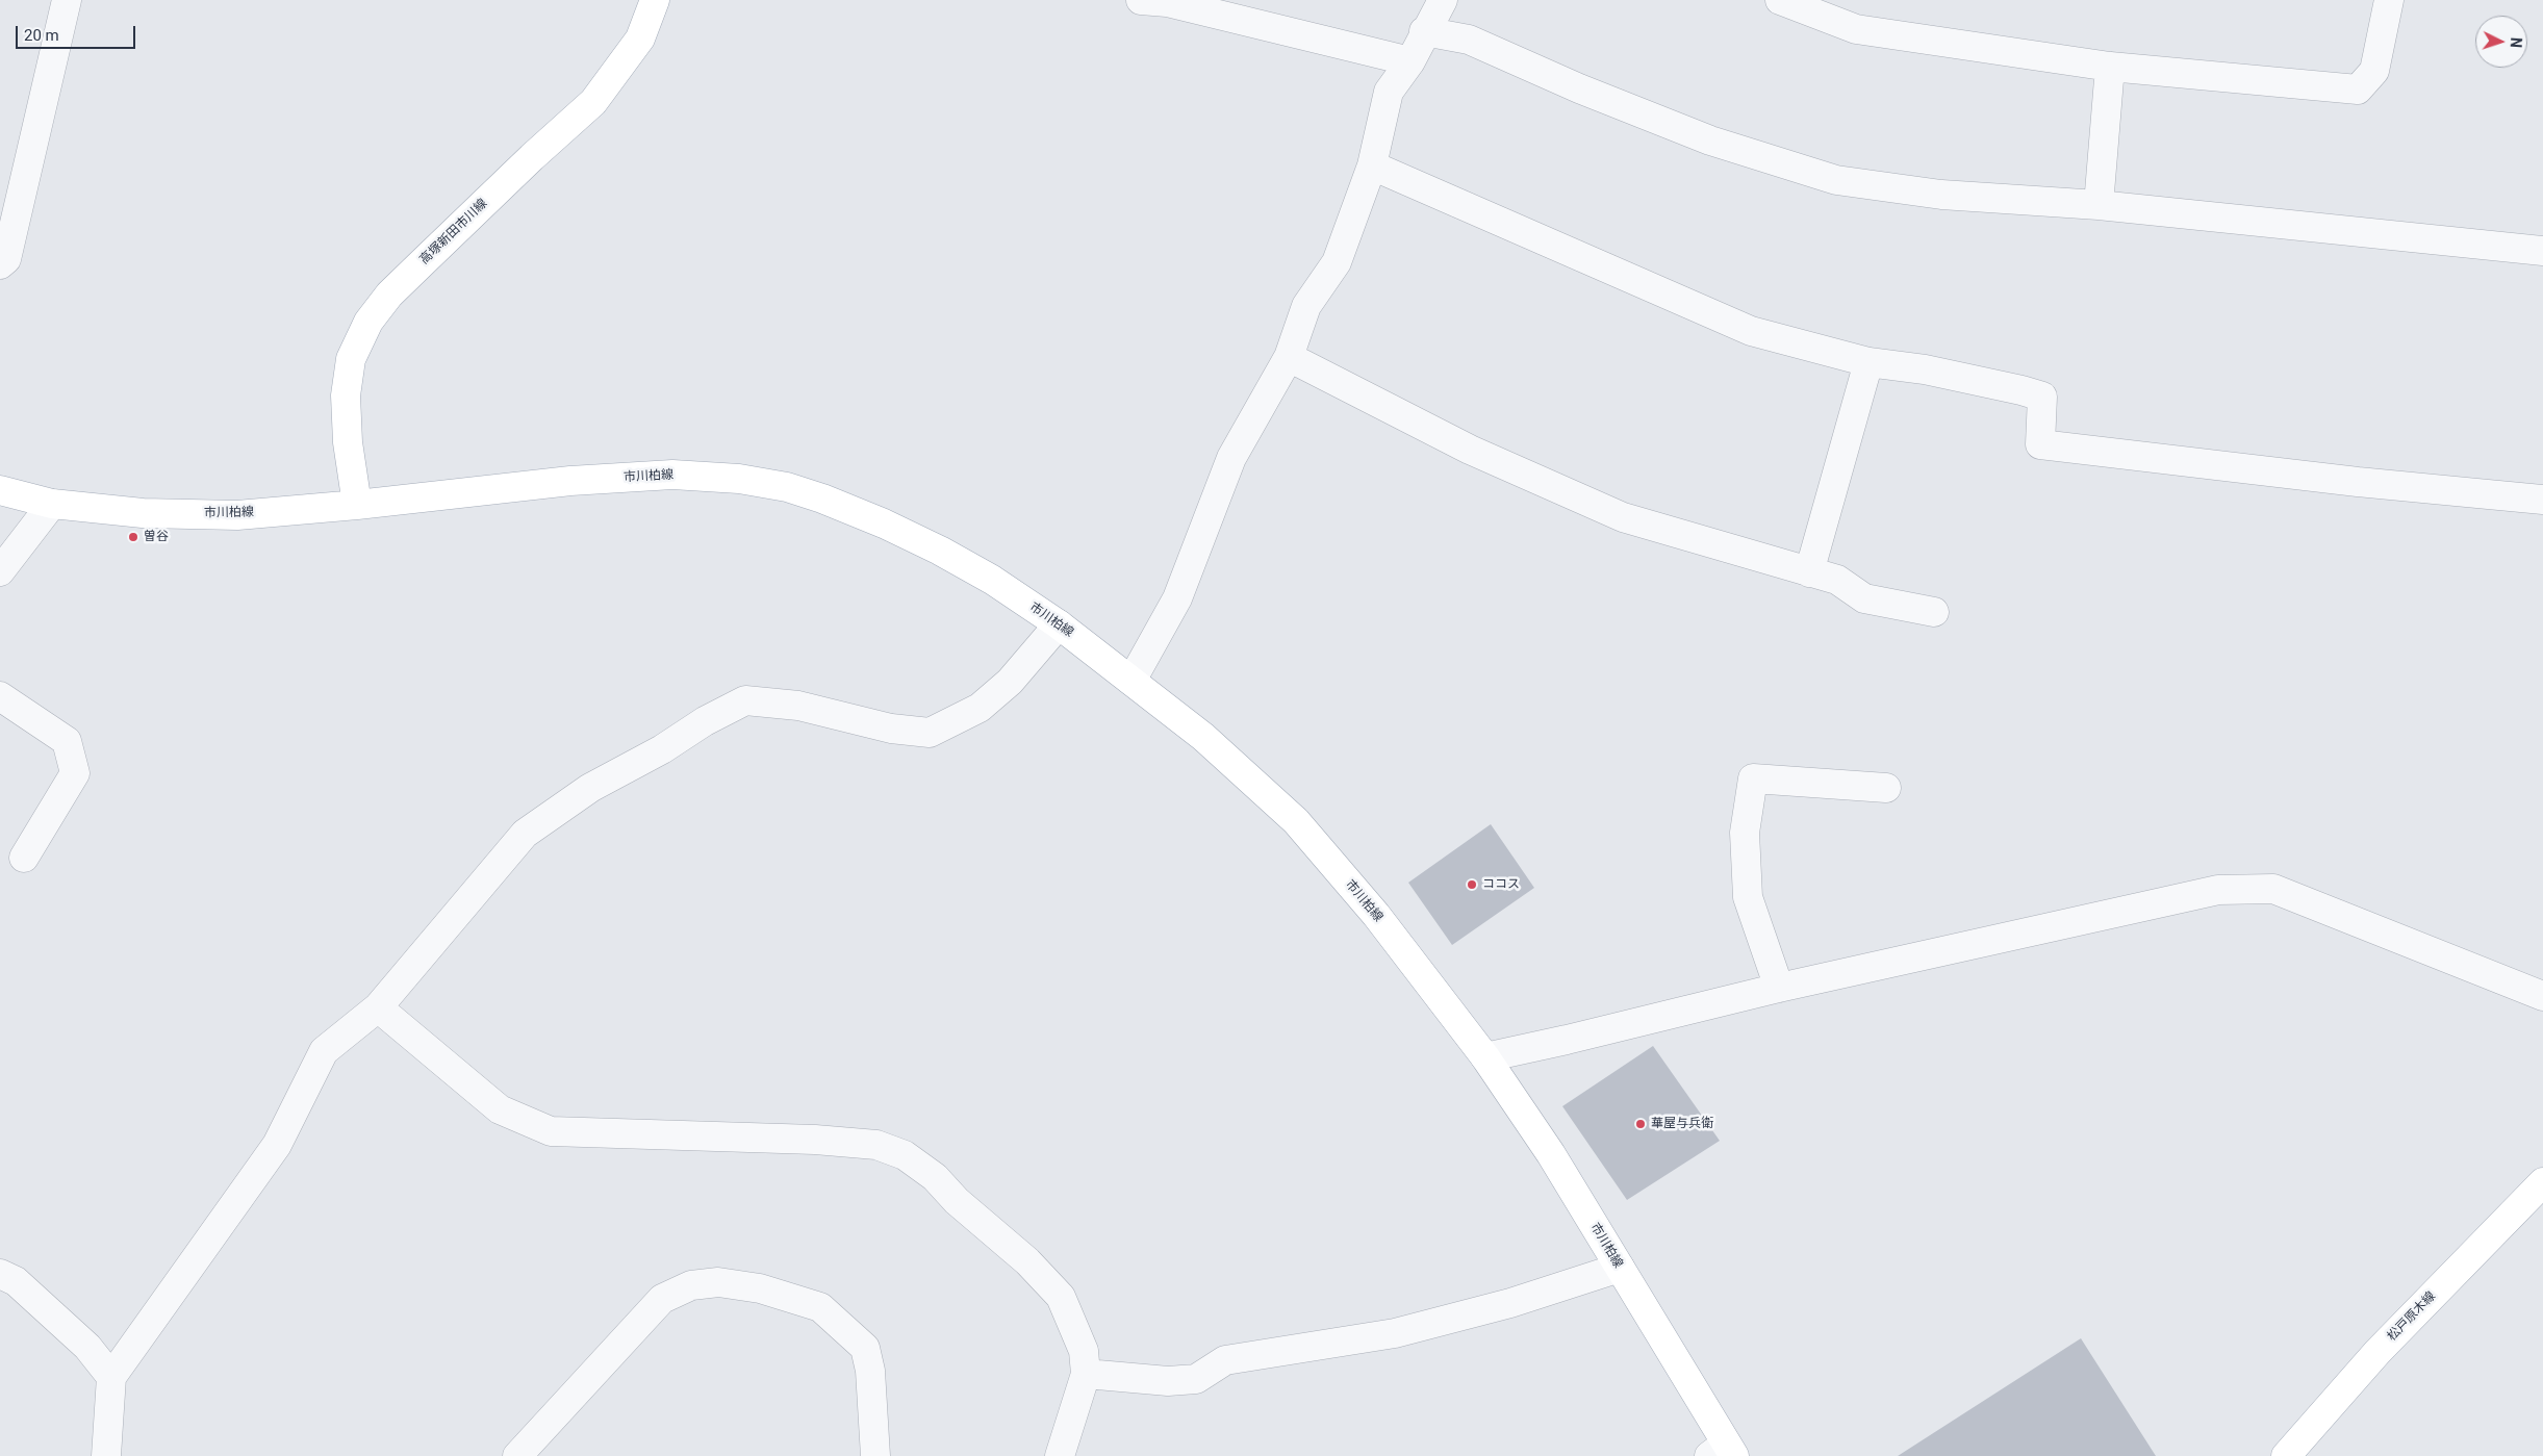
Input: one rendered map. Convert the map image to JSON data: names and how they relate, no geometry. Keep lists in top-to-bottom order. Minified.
{"streets":{"main road":["高塚新田市川線","市川柏線","松戸原木線"]},"crossings":[["高塚新田市川線","市川柏線"]],"places":["曽谷","ココス","華屋与兵衛"],"scale_bar":"20 m","north":"right"}
